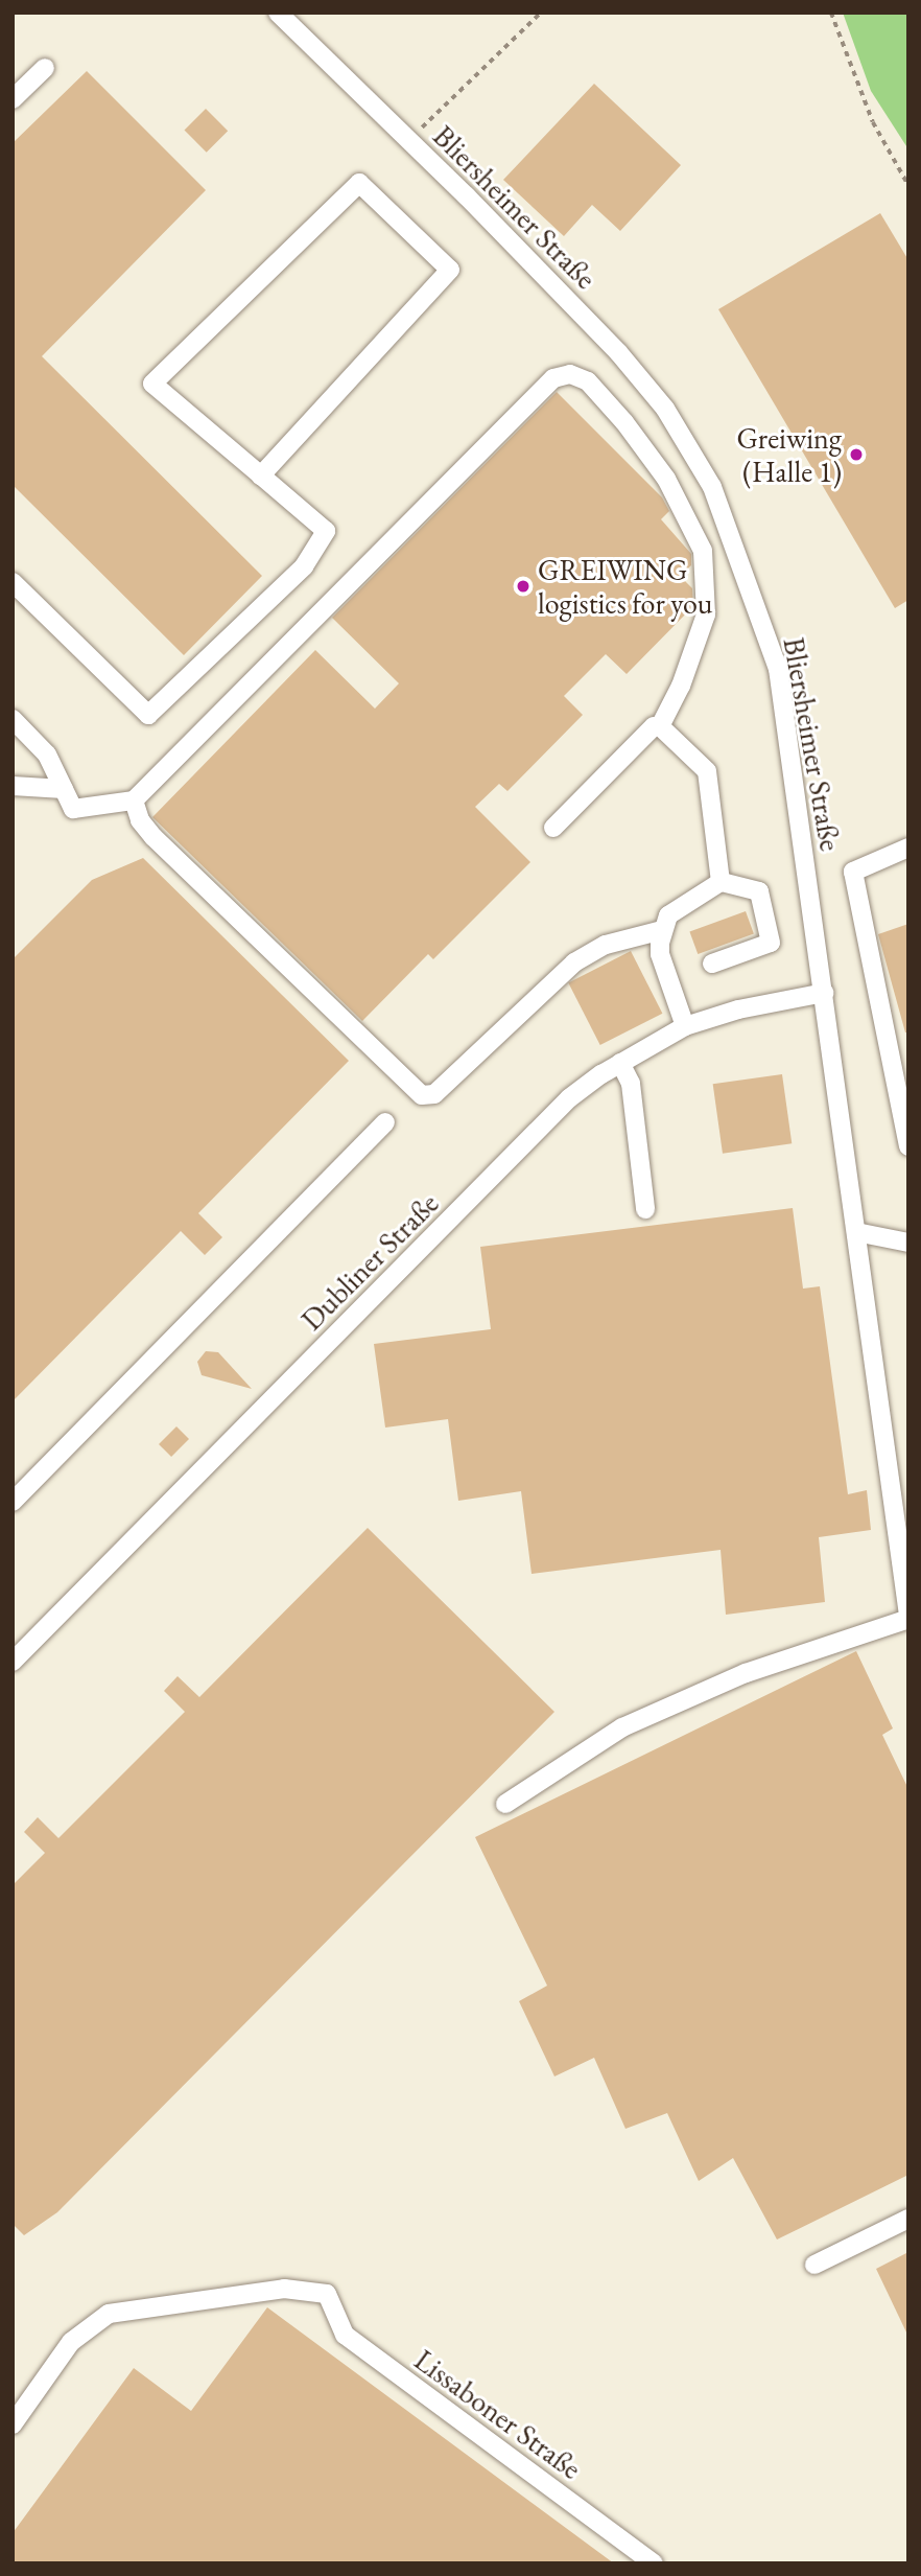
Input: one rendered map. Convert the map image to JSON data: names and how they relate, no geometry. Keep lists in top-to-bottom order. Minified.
{"streets":{"street":["Bliersheimer Straße","Dubliner Straße","Lissaboner Straße"]},"crossings":[["Bliersheimer Straße","Dubliner Straße"]],"places":["Greiwing (Halle 1)","GREIWING logistics for you"]}
